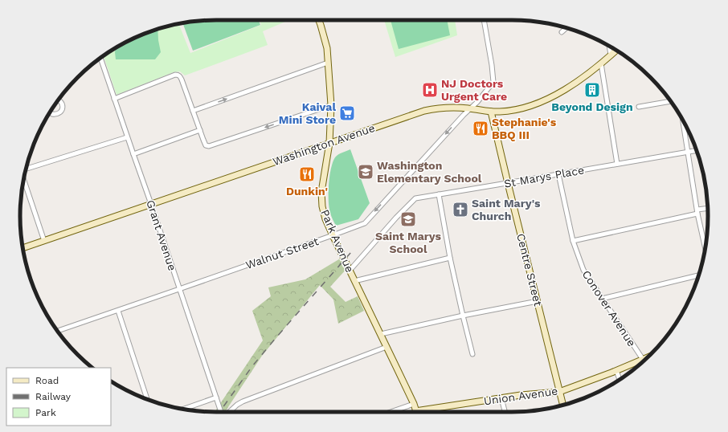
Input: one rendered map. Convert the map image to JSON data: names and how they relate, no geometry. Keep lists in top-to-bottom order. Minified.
{"streets":{"street":["Washington Avenue","St Marys Place","Grant Avenue","Park Avenue","Walnut Street","Centre Street","Conover Avenue","Union Avenue"]},"crossings":[["Washington Avenue","Grant Avenue"],["Washington Avenue","Park Avenue"],["Washington Avenue","Walnut Street"],["Washington Avenue","Centre Street"],["St Marys Place","Park Avenue"],["St Marys Place","Centre Street"],["St Marys Place","Conover Avenue"],["Grant Avenue","Walnut Street"],["Park Avenue","Walnut Street"],["Park Avenue","Union Avenue"],["Centre Street","Union Avenue"],["Conover Avenue","Union Avenue"]],"places":{"hospital":["NJ Doctors Urgent Care"],"building":["Beyond Design"],"supermarket":["Kaival Mini Store"],"restaurant":["Stephanie's BBQ III","Dunkin'"],"school or university":["Washington Elementary School","Saint Marys School"],"church":["Saint Mary's Church"]},"legend":["Road","Railway","Park"]}
